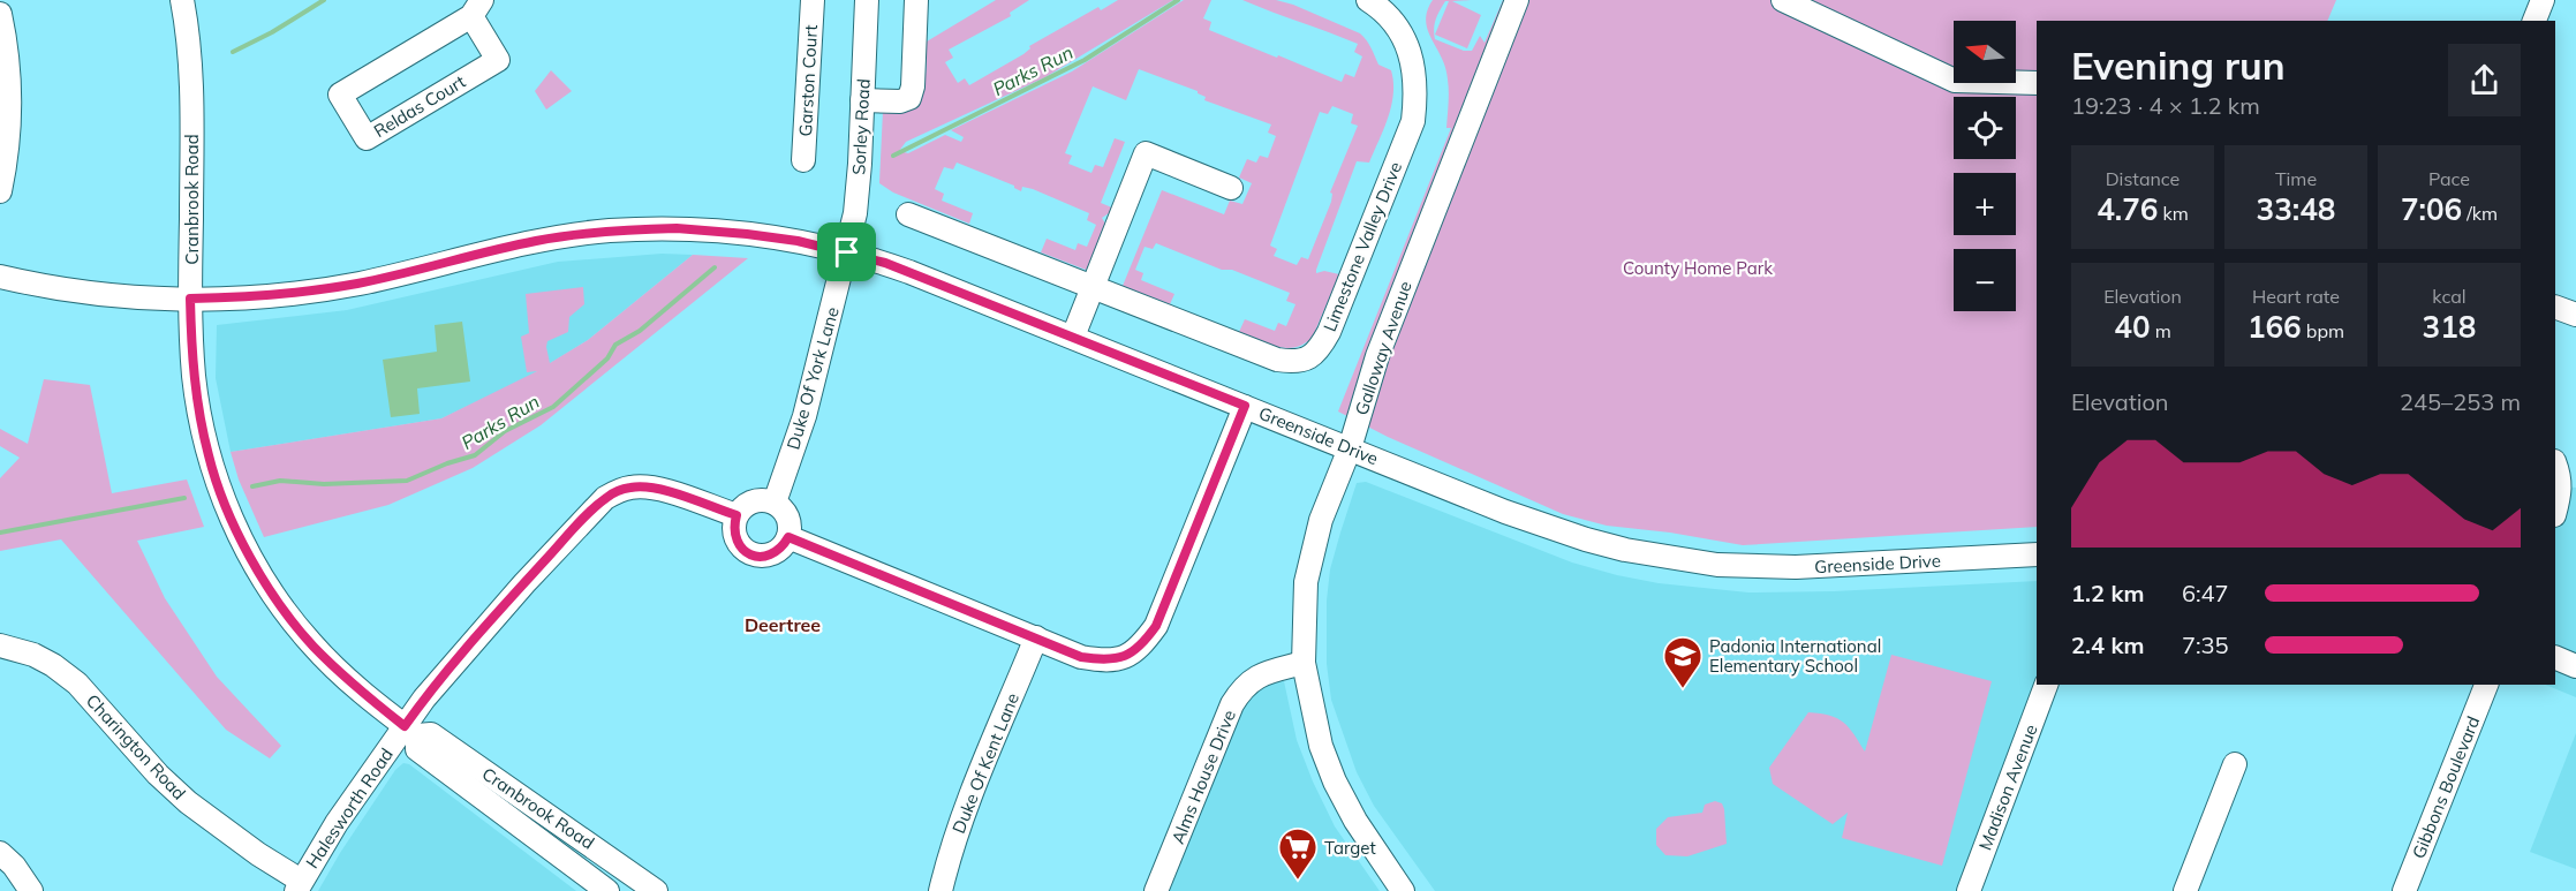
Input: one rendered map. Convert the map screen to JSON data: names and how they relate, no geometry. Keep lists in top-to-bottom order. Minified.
{"streets":{"street":["Garston Court","Reldas Court","Sorley Road","Cranbrook Road","Limestone Valley Drive","Galloway Avenue","Duke Of York Lane","Greenside Drive","Charington Road","Duke Of Kent Lane","Alms House Drive","Madison Avenue","Gibbons Boulevard","Halesworth Road"]},"crossings":[["Sorley Road","Duke Of York Lane"],["Sorley Road","Greenside Drive"],["Cranbrook Road","Greenside Drive"],["Cranbrook Road","Halesworth Road"],["Galloway Avenue","Greenside Drive"],["Galloway Avenue","Alms House Drive"],["Duke Of York Lane","Greenside Drive"],["Duke Of York Lane","Halesworth Road"],["Charington Road","Halesworth Road"]],"districts":["Deertree"],"water":["Parks Run"],"parks":["County Home Park"],"places":{"school or university":["Padonia International Elementary School"],"supermarket":["Target"]},"north":"left","page":{"map_buttons":["+","−"],"heading":["Evening run","19:23 · 4 × 1.2 km"],"stats":[["Distance","4.76 km"],["Time","33:48"],["Pace","7:06 /km"],["Elevation","40 m"],["Heart rate","166 bpm"],["kcal","318"]],"chart":["Elevation","245–253 m"],"list":[{"name":"1.2 km","note":"6:47"},{"name":"2.4 km","note":"7:35"}]}}
